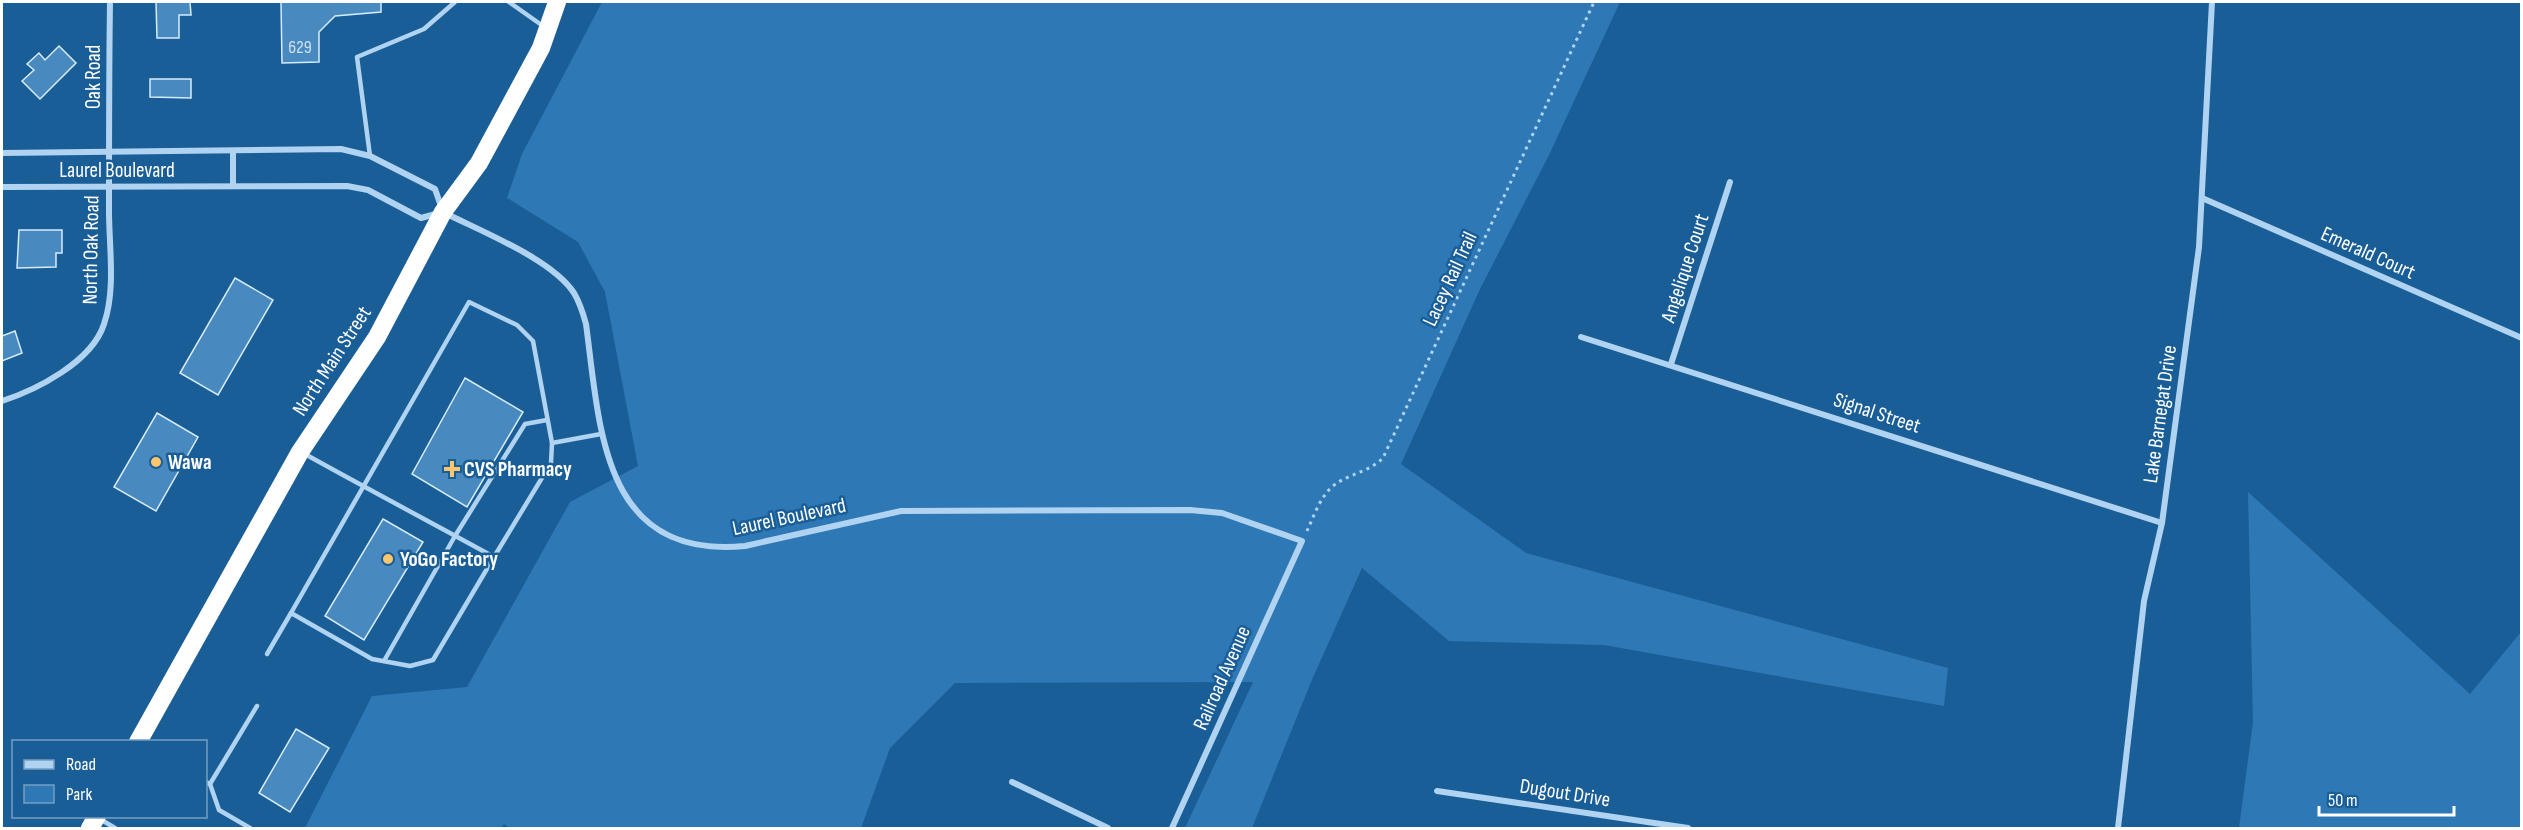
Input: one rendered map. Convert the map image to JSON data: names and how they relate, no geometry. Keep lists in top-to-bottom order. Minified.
{"streets":{"highway":["North Main Street"],"street":["Oak Road","Laurel Boulevard","North Oak Road","Emerald Court","Angelique Court","Signal Street","Lake Barnegat Drive","Railroad Avenue","Dugout Drive"],"path":["Lacey Rail Trail"]},"crossings":[["Oak Road","Laurel Boulevard"],["Oak Road","North Oak Road"],["Laurel Boulevard","North Oak Road"],["Laurel Boulevard","Lacey Rail Trail"],["Laurel Boulevard","North Main Street"],["Laurel Boulevard","Railroad Avenue"],["Emerald Court","Lake Barnegat Drive"],["Angelique Court","Signal Street"],["Lacey Rail Trail","Railroad Avenue"],["Signal Street","Lake Barnegat Drive"]],"places":{"other":["Wawa","YoGo Factory"],"health":["CVS Pharmacy"]},"house_numbers":["629"],"legend":["Road","Park"],"scale_bar":"50 m"}
